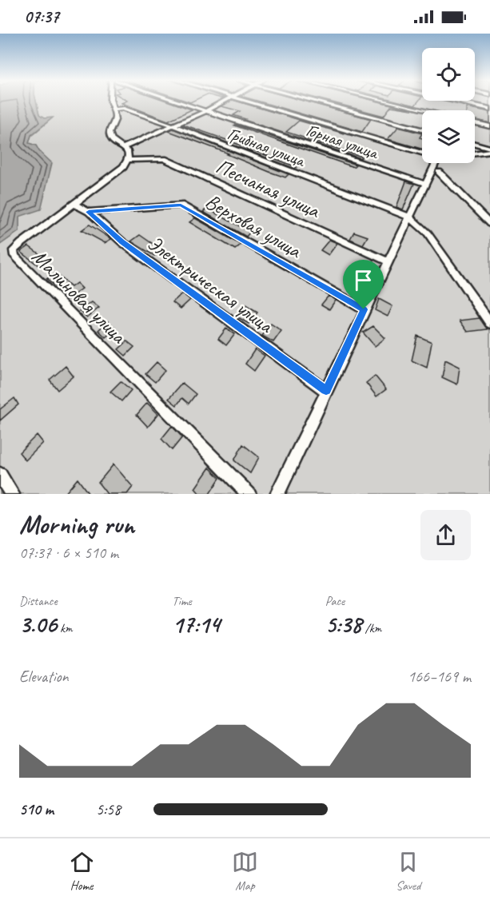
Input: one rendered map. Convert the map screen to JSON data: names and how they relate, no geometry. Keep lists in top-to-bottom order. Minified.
{"streets":{"street":["Горная улица","Грибная улица","Песчаная улица","Верховая улица","Электрическая улица","Малиновая улица"]},"crossings":[["Песчаная улица","Малиновая улица"],["Верховая улица","Электрическая улица"],["Электрическая улица","Малиновая улица"]],"page":{"status":"07:37","heading":["Morning run","07:37 · 6 × 510 m"],"stats":[["Distance","3.06 km"],["Time","17:14"],["Pace","5:38 /km"]],"chart":["Elevation","166–169 m"],"list":[{"name":"510 m","note":"5:58"}],"tabs":["Home","Map","Saved"]}}
